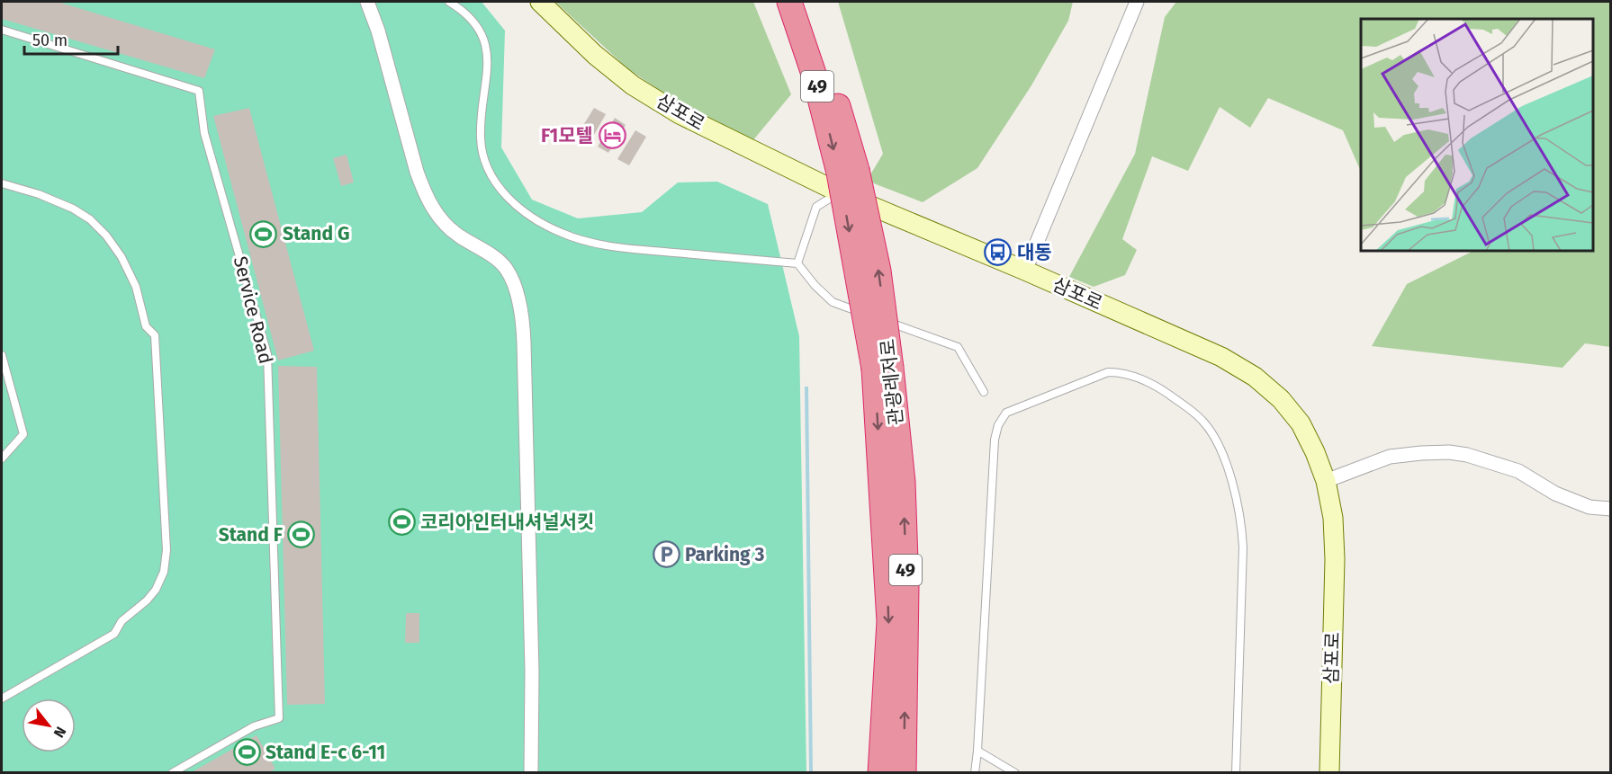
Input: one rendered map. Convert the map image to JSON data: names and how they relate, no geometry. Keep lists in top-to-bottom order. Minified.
{"streets":{"highway":["49","관광레저로"],"street":["삼포로"],"lane":["Service Road"]},"crossings":[["삼포로","관광레저로"]],"places":{"hotel":["F1모텔"],"sports":["Stand G","코리아인터내셔널서킷","Stand F","Stand E-c 6-11"],"bus stop":["대동"],"parking":["Parking 3"]},"scale_bar":"50 m","north":"bottom right"}
